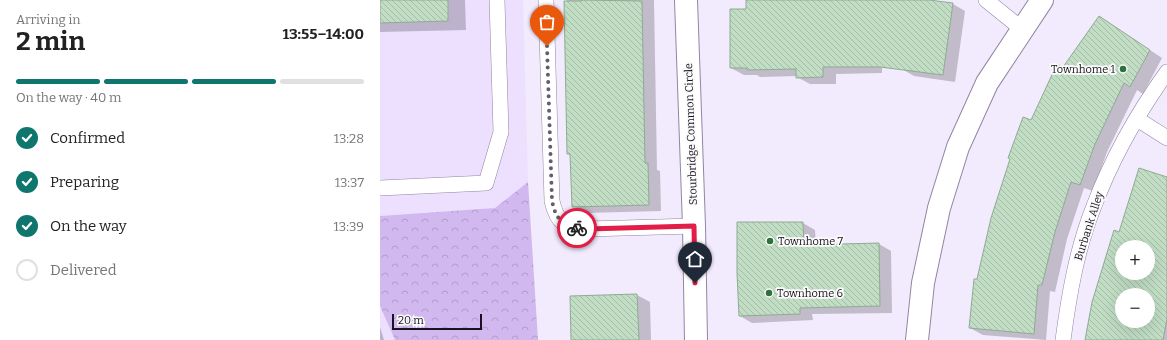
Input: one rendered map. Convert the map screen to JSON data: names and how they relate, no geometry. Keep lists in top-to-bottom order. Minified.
{"streets":{"street":["Stourbridge Common Circle"],"lane":["Burbank Alley"]},"places":["Townhome 1","Townhome 7","Townhome 6"],"scale_bar":"20 m","page":{"heading":["2 min","Arriving in","13:55–14:00"],"bar":"On the way · 40 m","list":[["Confirmed","13:28"],["Preparing","13:37"],["On the way","13:39"],"Delivered"],"map_buttons":["+","−"],"scale":"20 m"}}
